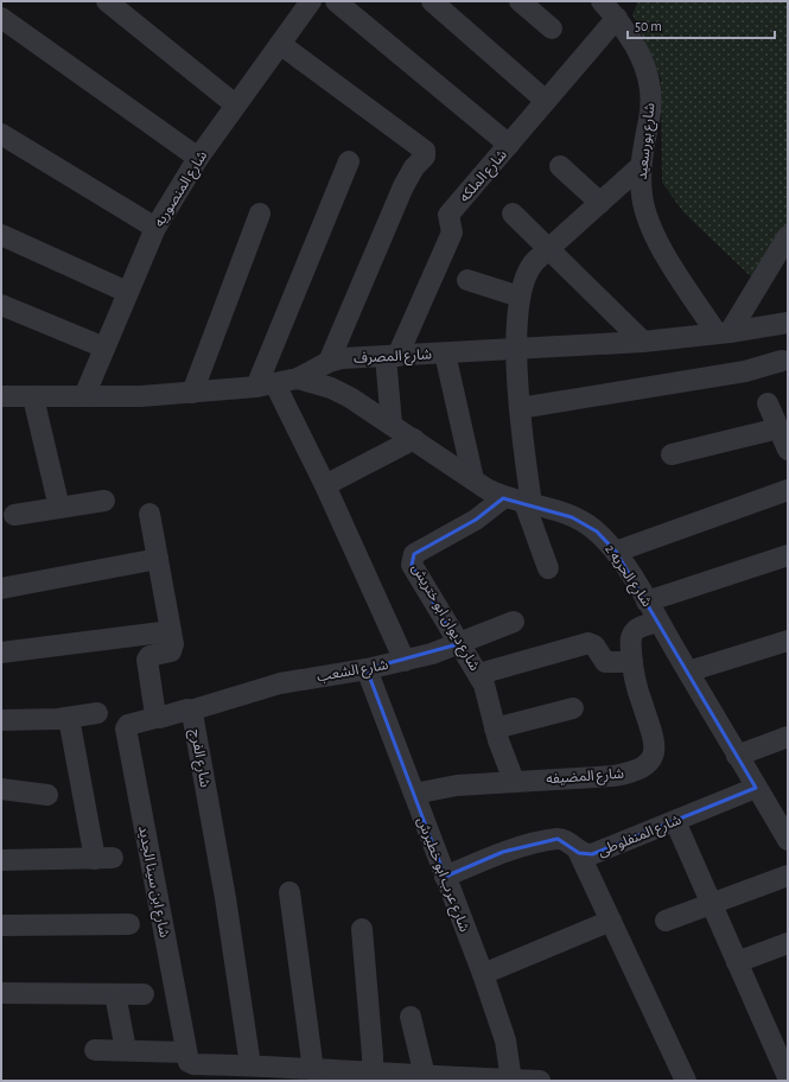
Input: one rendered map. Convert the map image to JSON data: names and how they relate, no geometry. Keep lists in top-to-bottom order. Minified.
{"streets":{"street":["شارع بورسعيد","شارع الملكه","شارع المنصوريه","شارع المصرف","شارع الحريه 2","شارع ديوان ابو ختريش","شارع الشعب","شارع الفرج","شارع المضيفه","شارع المنفلوطى","شارع عرب ابو خطيرش","شارع ابن سينا الجديد"]},"crossings":[["شارع بورسعيد","شارع الملكه"],["شارع بورسعيد","شارع المصرف"],["شارع الملكه","شارع المصرف"],["شارع المنصوريه","شارع المصرف"],["شارع المصرف","شارع الحريه 2"],["شارع الحريه 2","شارع ديوان ابو ختريش"],["شارع الحريه 2","شارع المضيفه"],["شارع الحريه 2","شارع المنفلوطى"],["شارع ديوان ابو ختريش","شارع الشعب"],["شارع ديوان ابو ختريش","شارع المضيفه"],["شارع الشعب","شارع الفرج"],["شارع الشعب","شارع عرب ابو خطيرش"],["شارع الفرج","شارع ابن سينا الجديد"],["شارع المضيفه","شارع عرب ابو خطيرش"],["شارع المنفلوطى","شارع عرب ابو خطيرش"]],"scale_bar":"50 m"}
